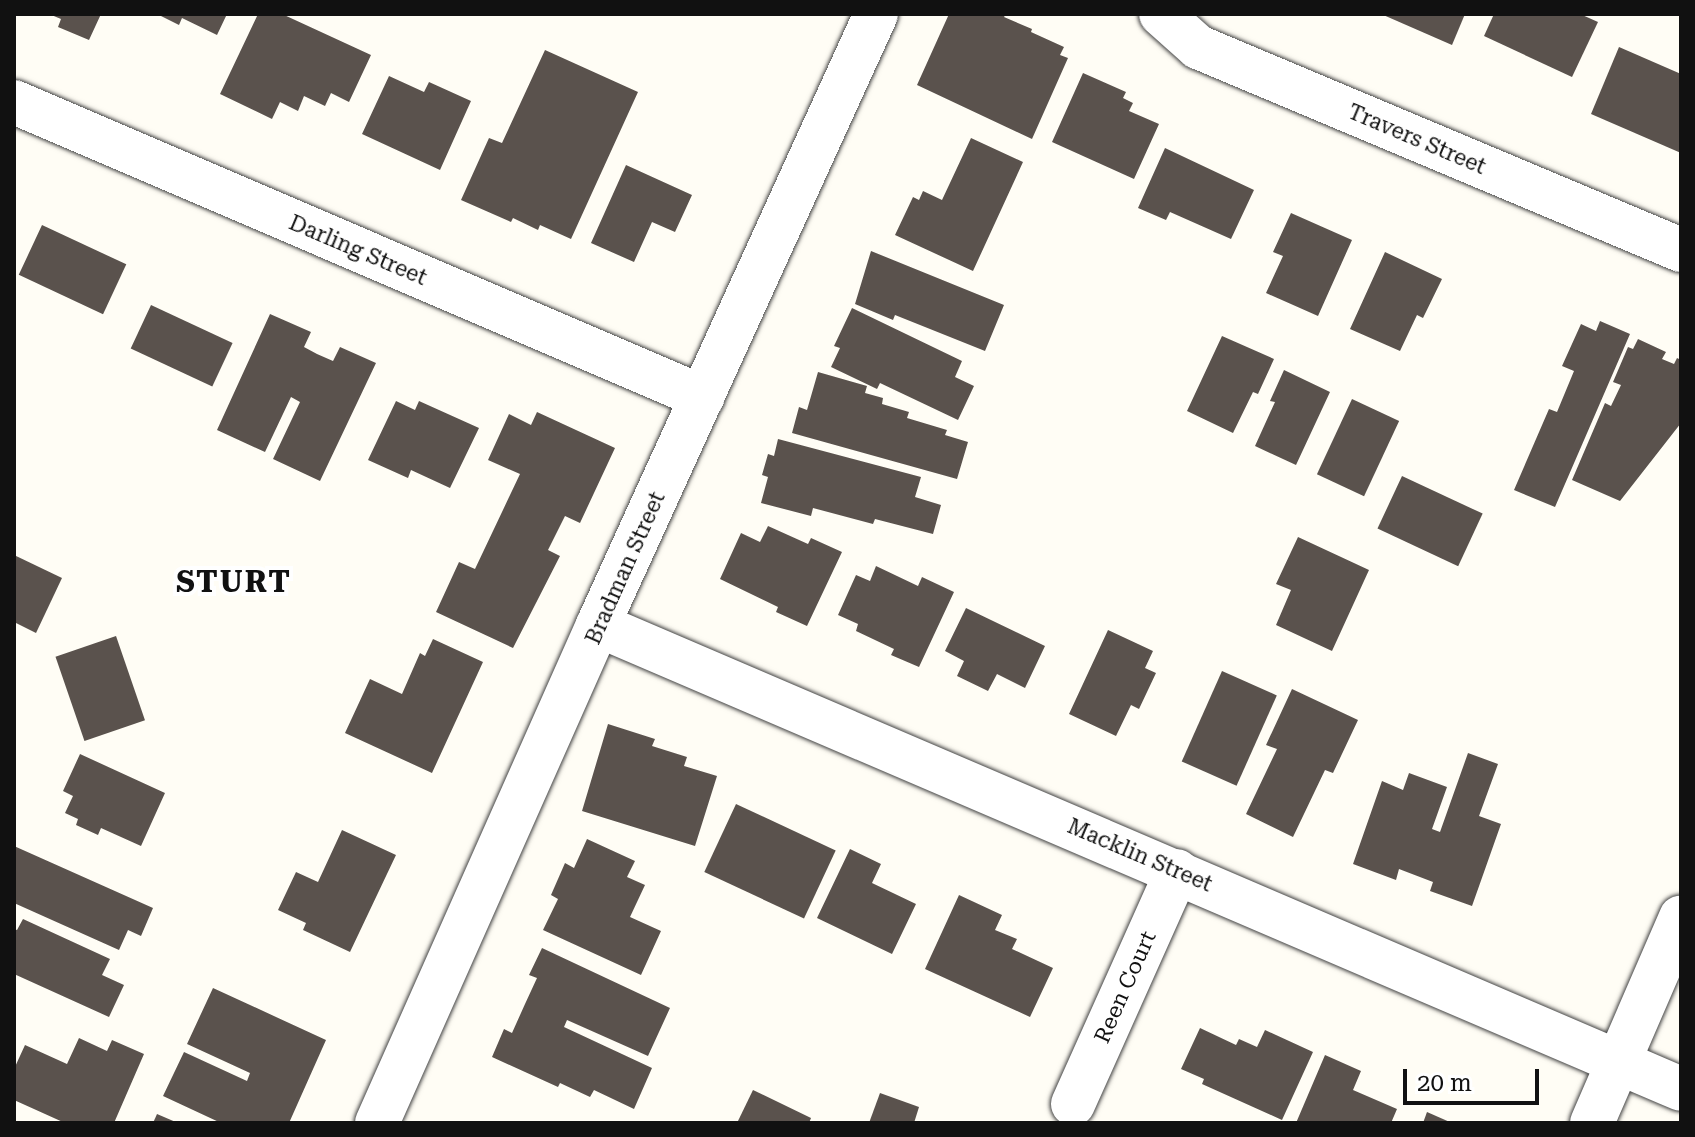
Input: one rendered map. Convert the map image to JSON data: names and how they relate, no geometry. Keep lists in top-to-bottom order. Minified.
{"streets":{"street":["Travers Street","Darling Street","Bradman Street","Macklin Street","Reen Court"]},"crossings":[["Darling Street","Bradman Street"],["Bradman Street","Macklin Street"],["Macklin Street","Reen Court"]],"districts":["STURT"],"scale_bar":"20 m"}
